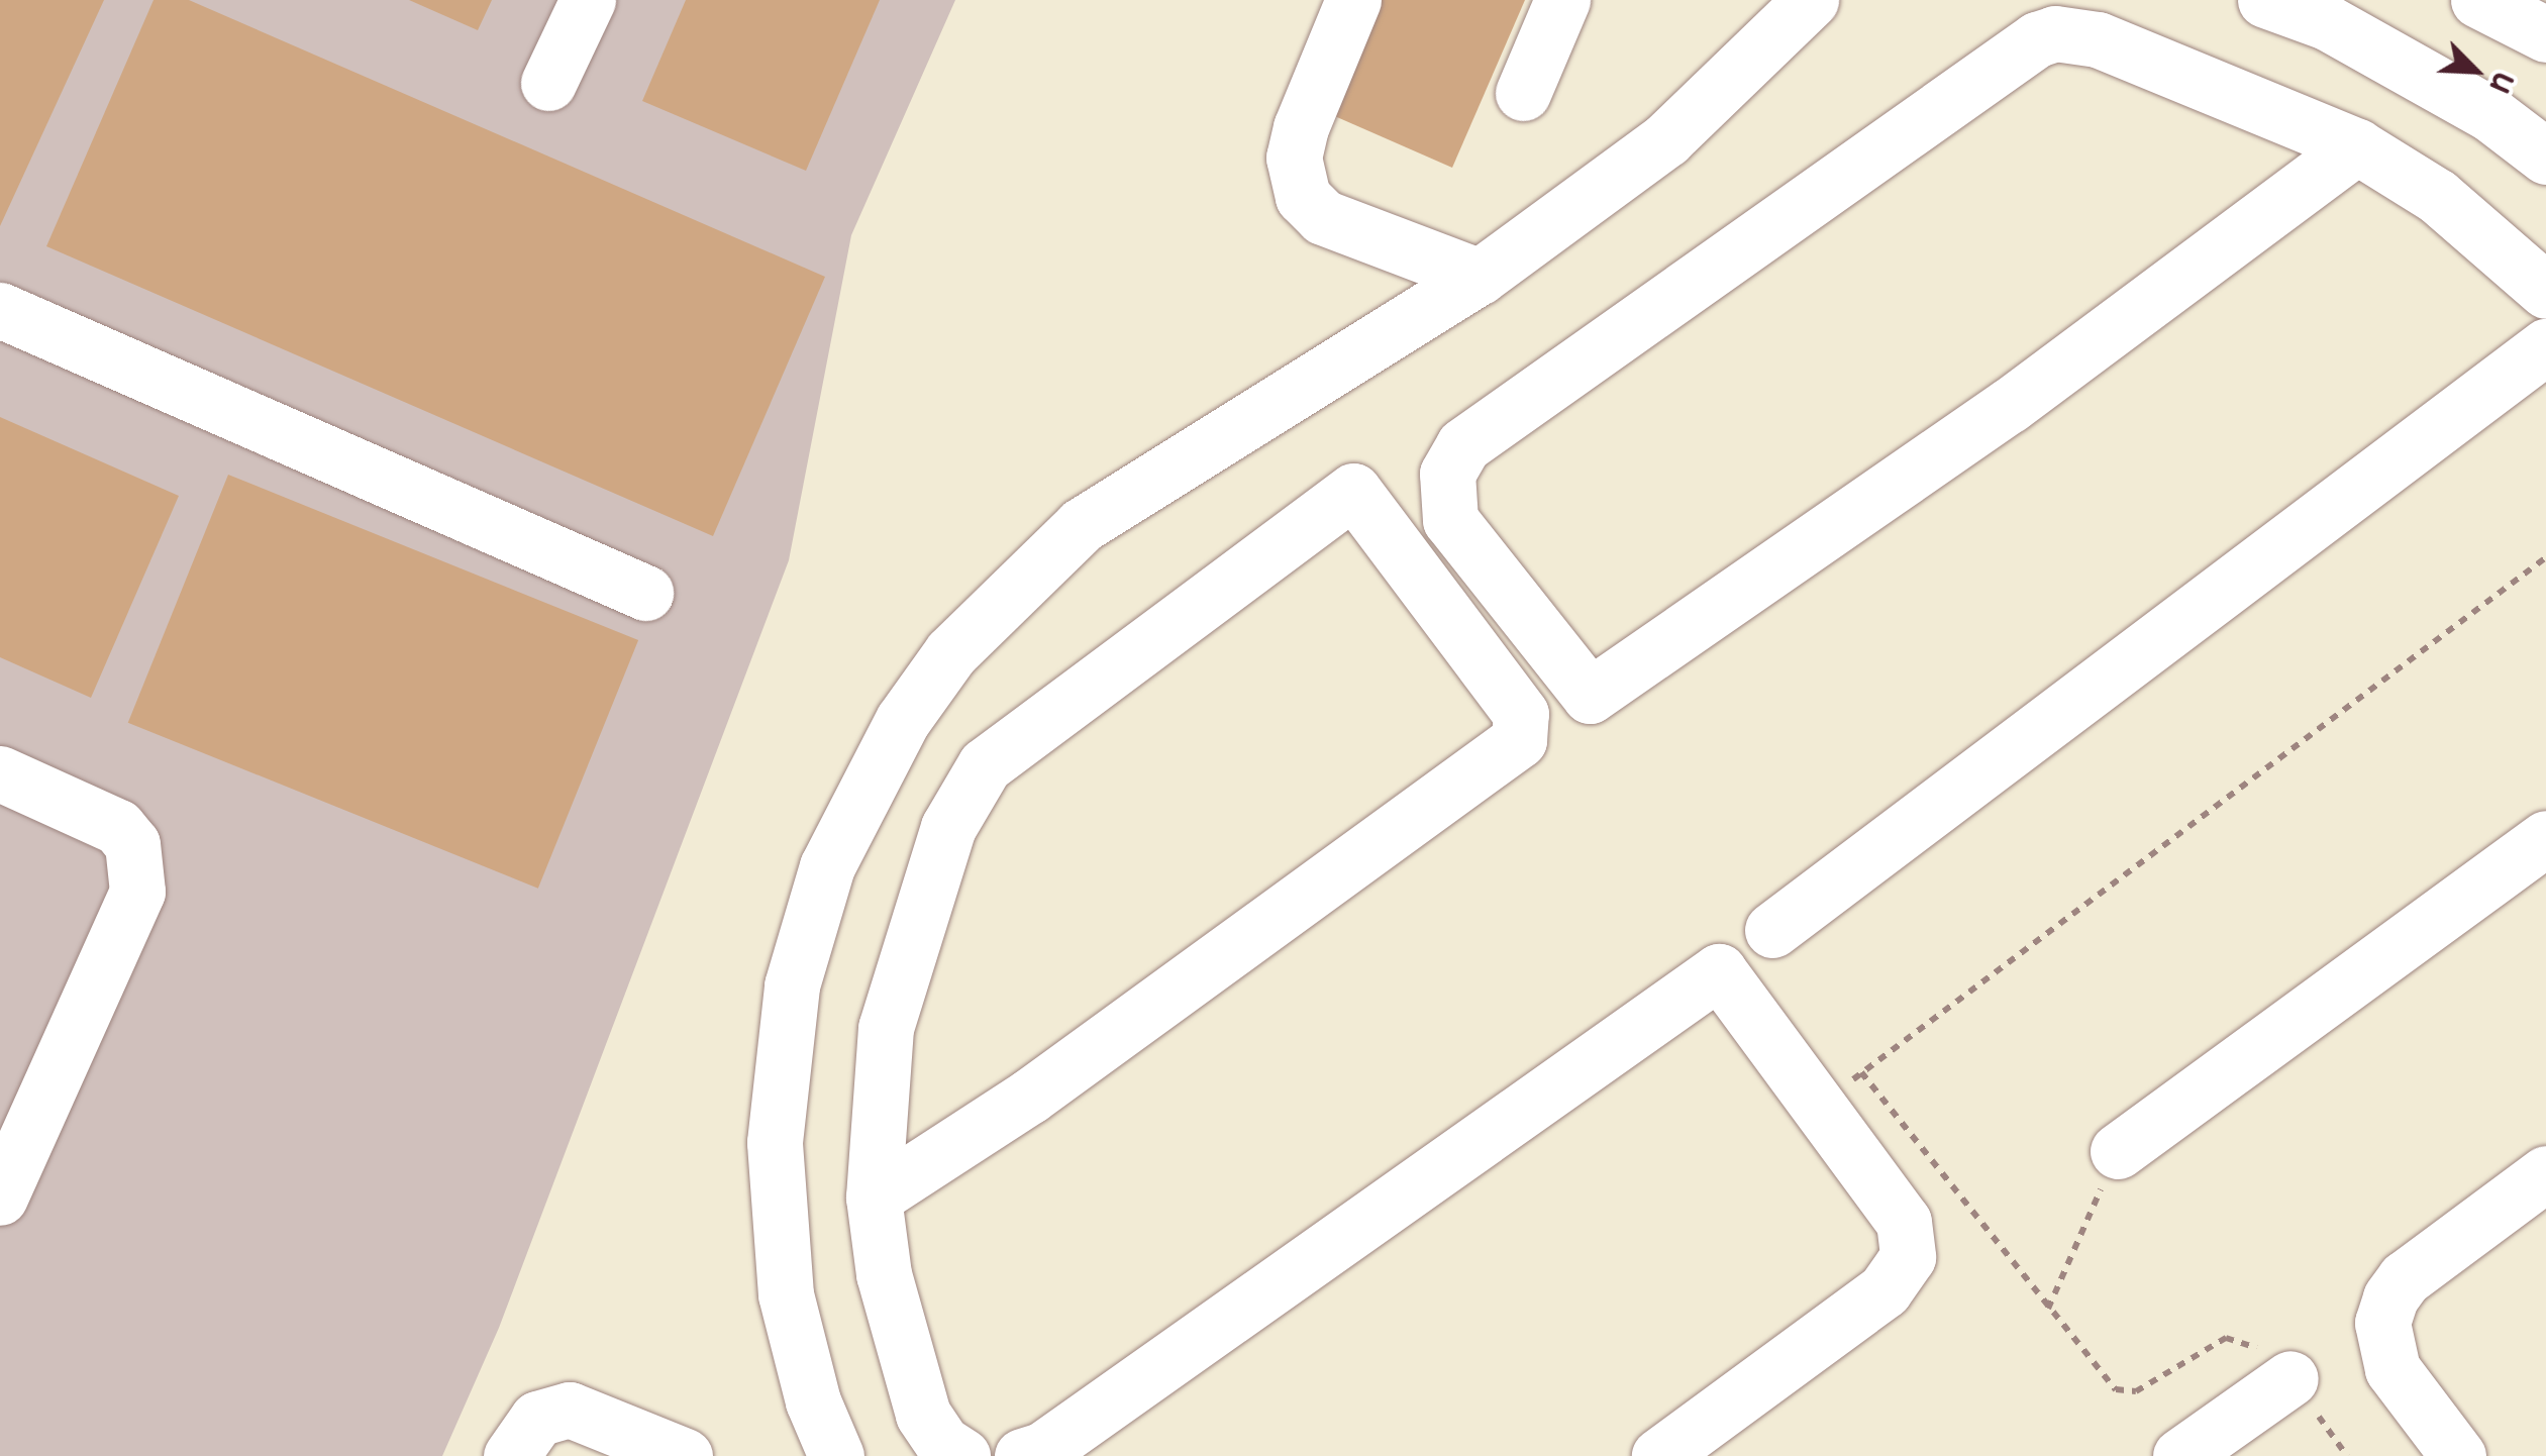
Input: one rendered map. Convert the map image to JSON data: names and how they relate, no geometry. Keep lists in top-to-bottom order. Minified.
{"north":"bottom right"}
